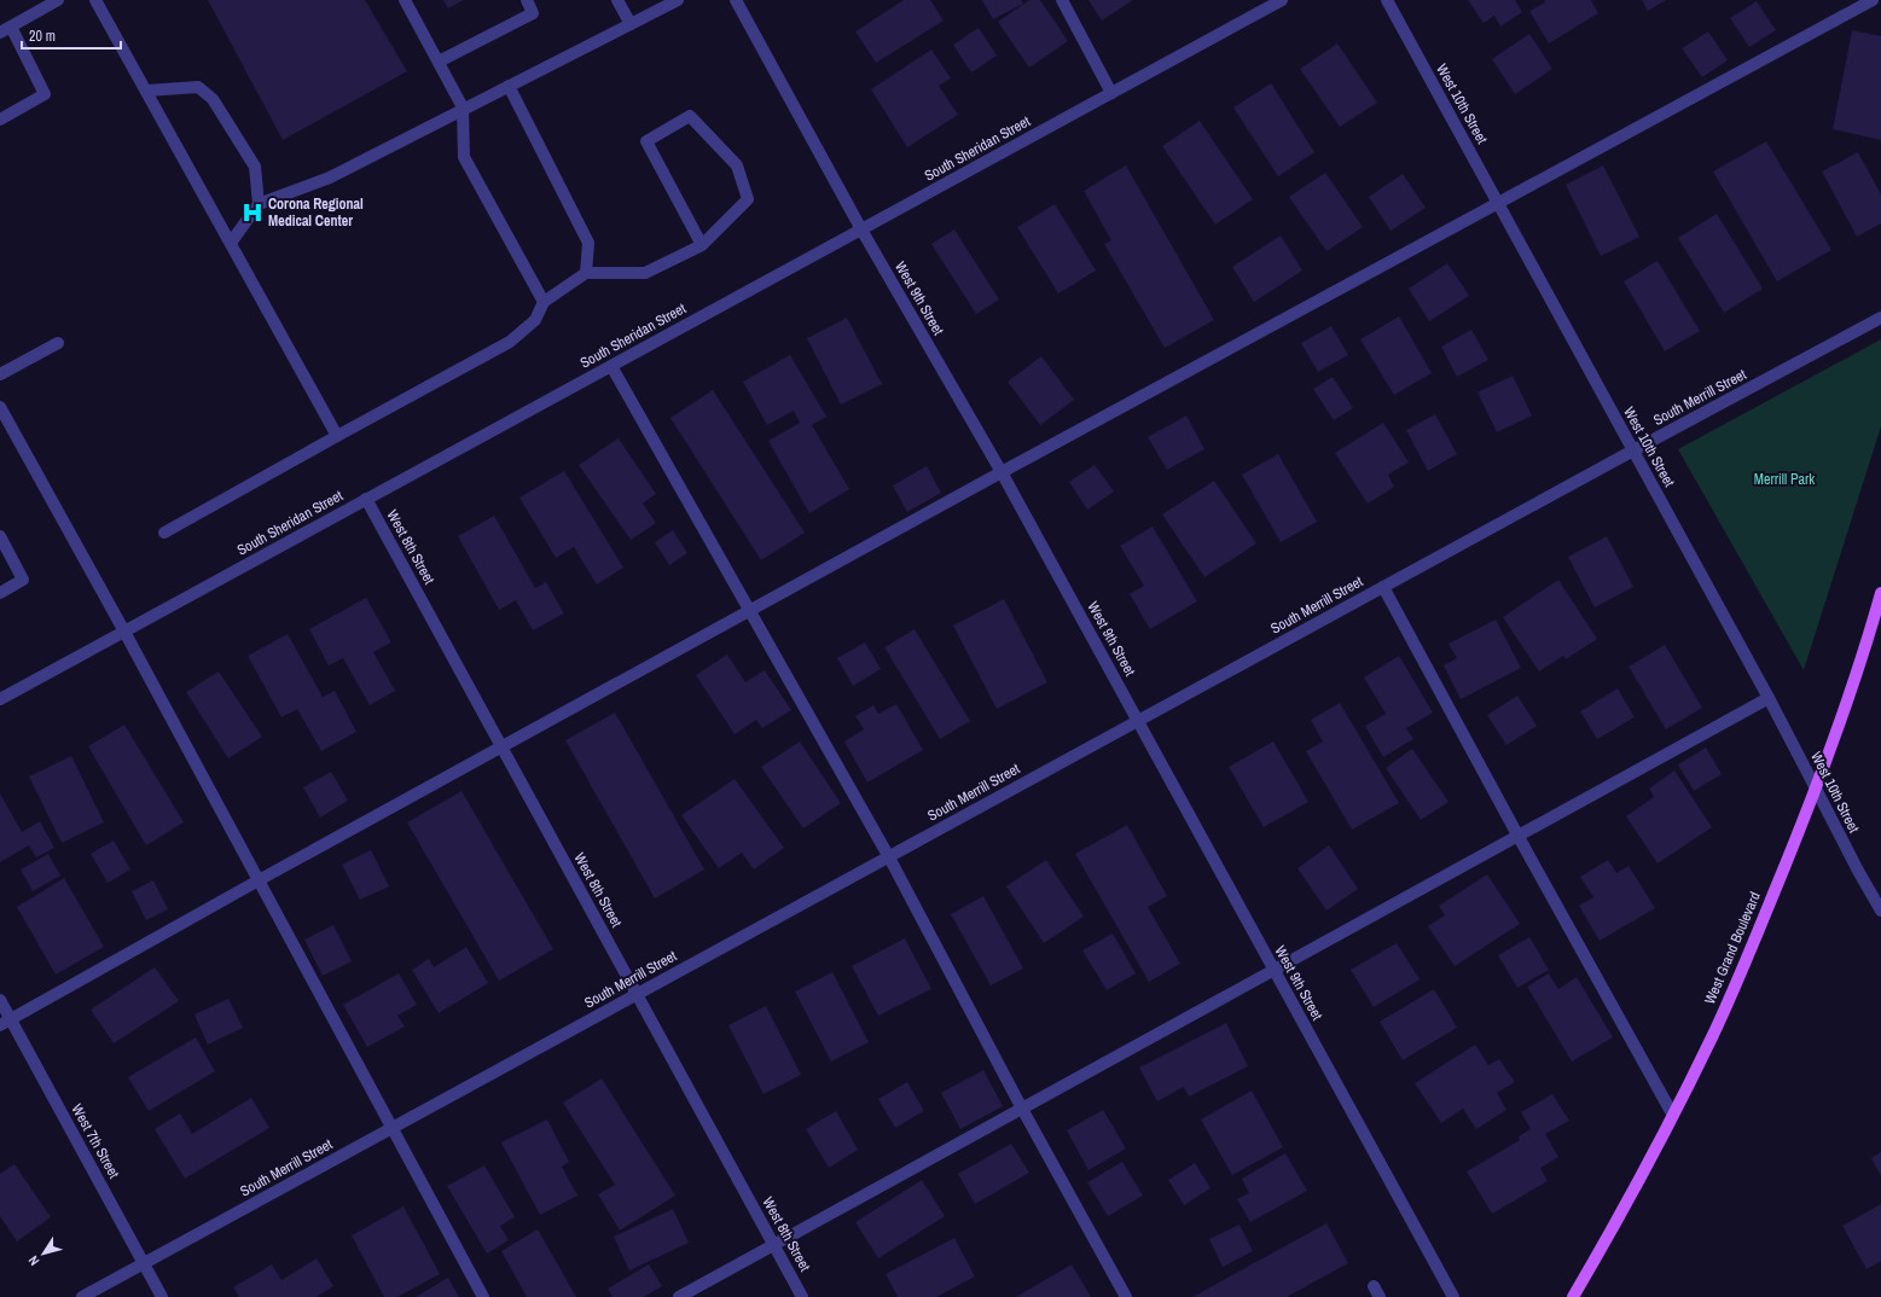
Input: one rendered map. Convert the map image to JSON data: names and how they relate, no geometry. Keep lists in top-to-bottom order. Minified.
{"streets":{"main road":["West Grand Boulevard"],"street":["West 10th Street","South Sheridan Street","West 9th Street","South Merrill Street","West 8th Street","West 7th Street"]},"crossings":[["West 10th Street","South Merrill Street"],["West 10th Street","West Grand Boulevard"],["South Sheridan Street","West 9th Street"],["South Sheridan Street","West 8th Street"],["West 9th Street","South Merrill Street"],["South Merrill Street","West 8th Street"],["South Merrill Street","West 7th Street"]],"parks":["Merrill Park"],"places":{"hospital":["Corona Regional Medical Center"]},"scale_bar":"20 m","north":"bottom left"}
